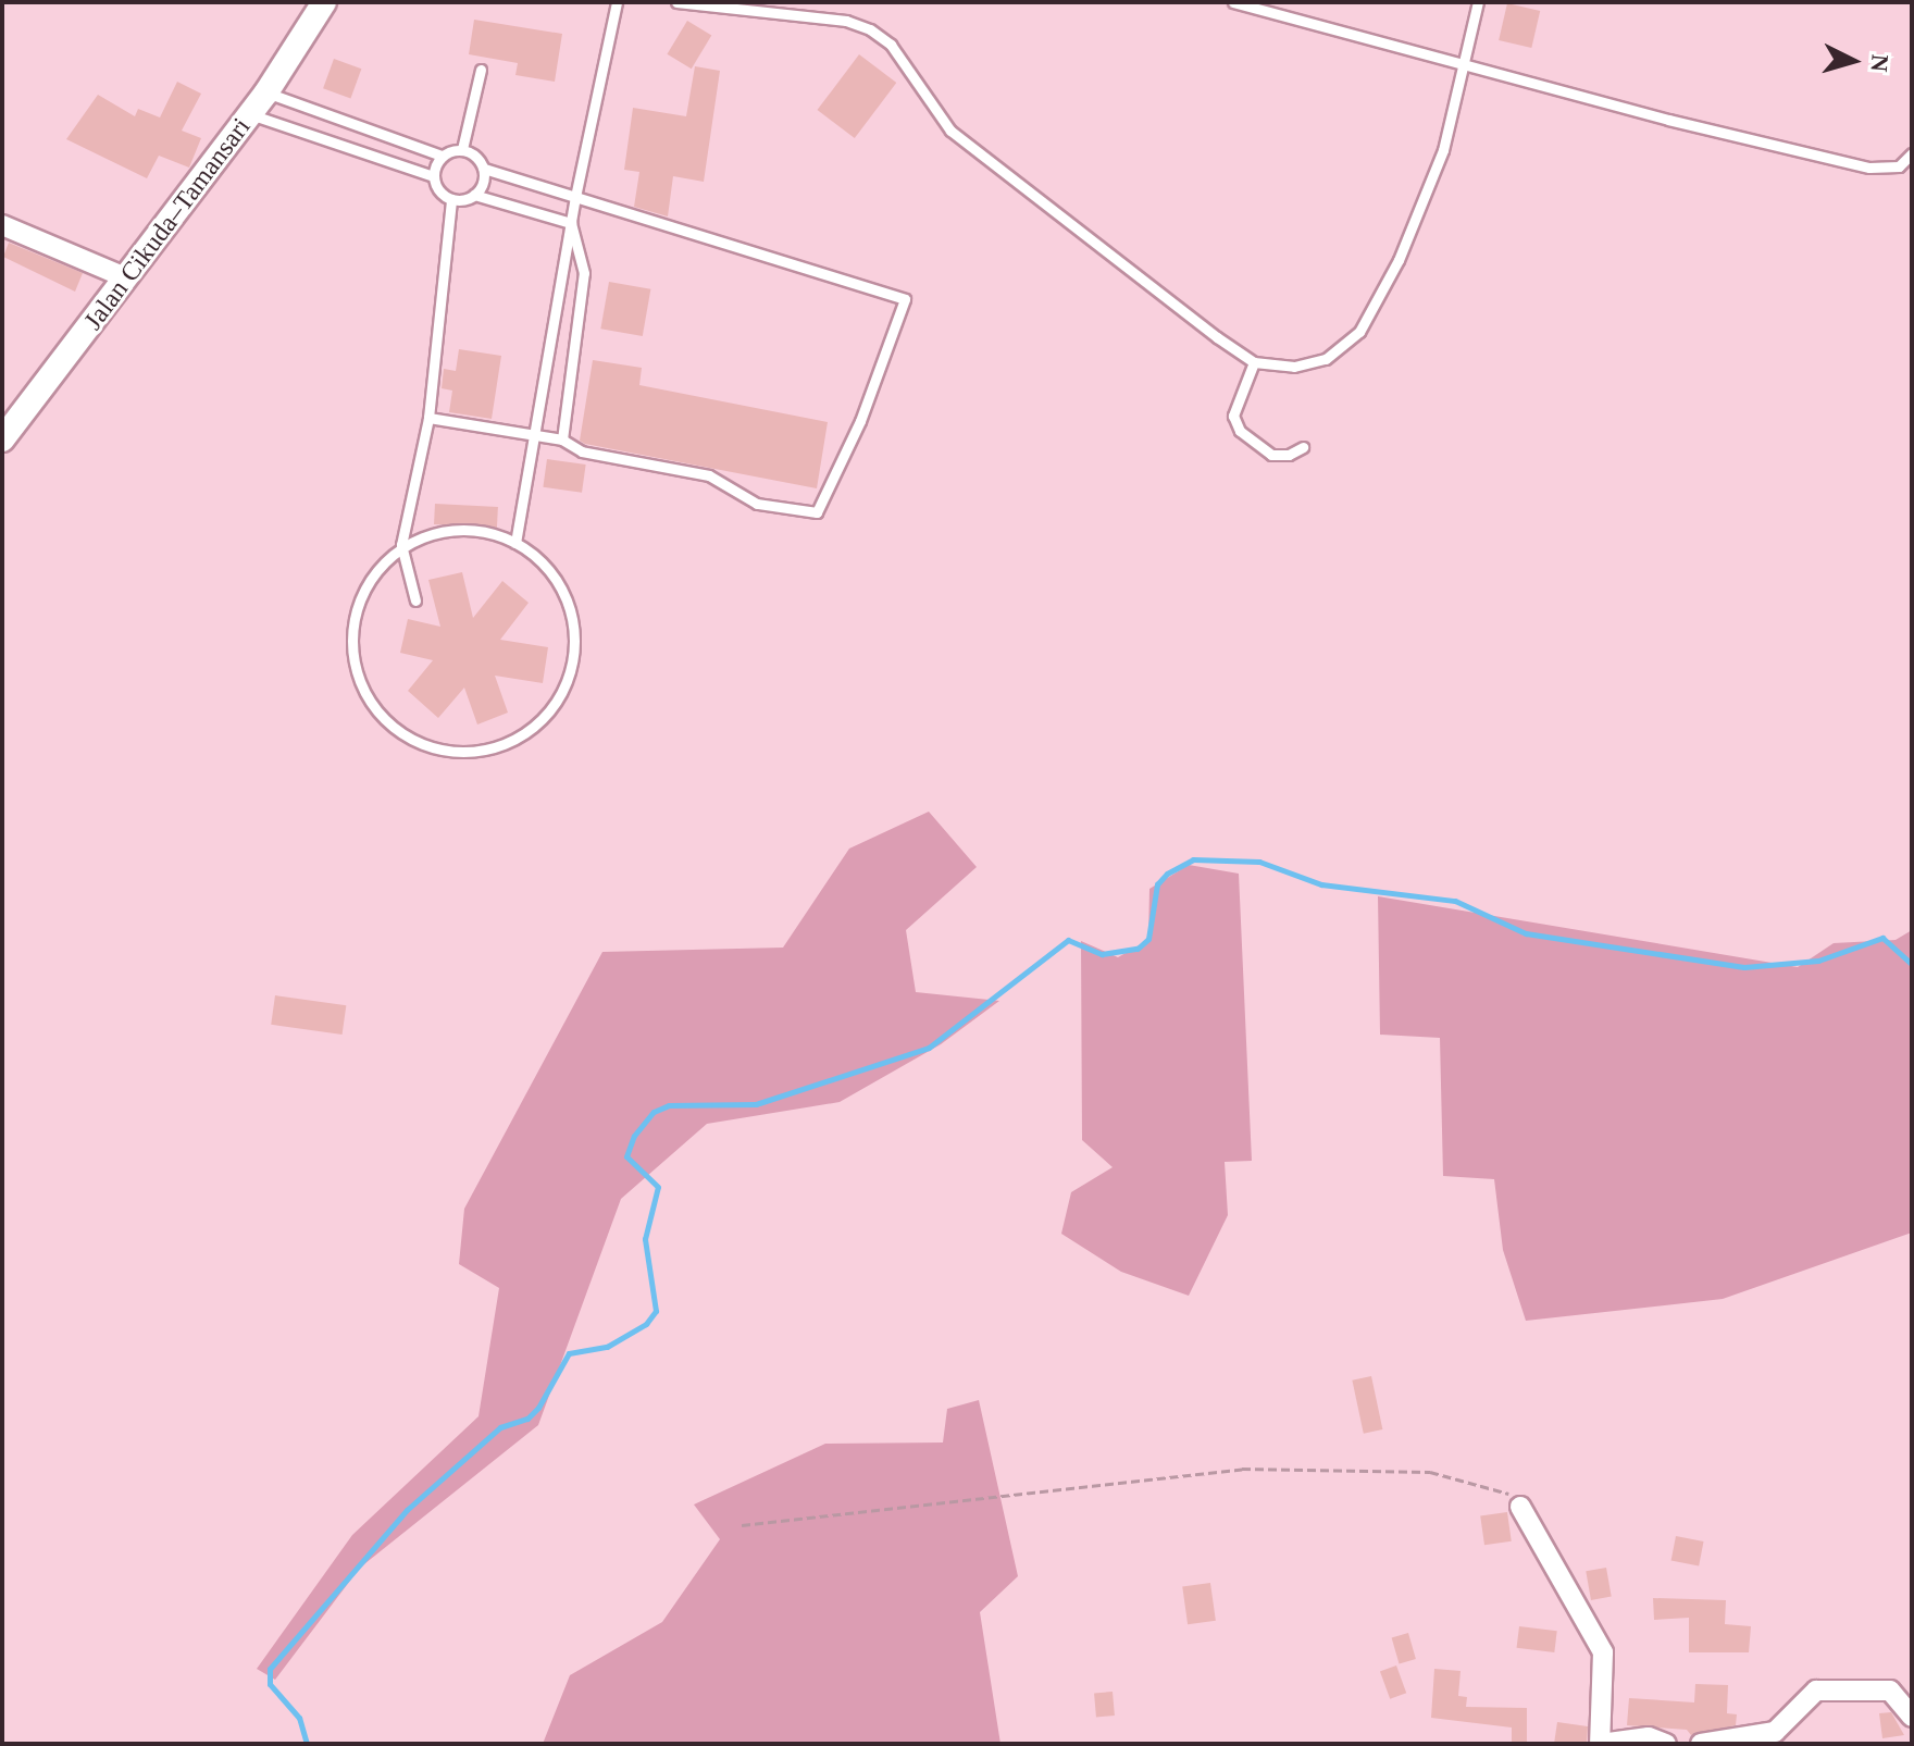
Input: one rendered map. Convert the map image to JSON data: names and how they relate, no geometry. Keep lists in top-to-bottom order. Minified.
{"streets":{"street":["Jalan Cikuda–Tamansari"]},"north":"right"}
